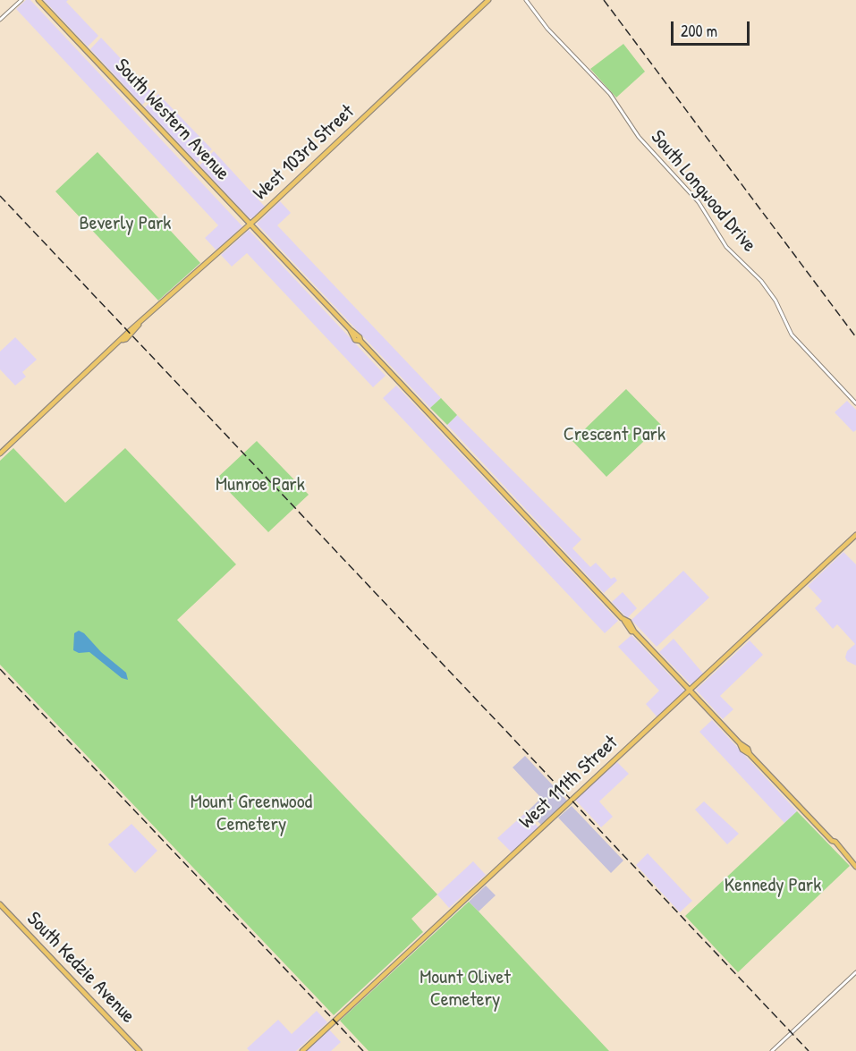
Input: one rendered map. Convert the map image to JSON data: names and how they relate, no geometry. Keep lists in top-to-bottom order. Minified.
{"streets":{"main road":["South Western Avenue","West 103rd Street","West 111th Street","South Kedzie Avenue"],"street":["South Longwood Drive"]},"crossings":[["South Western Avenue","West 103rd Street"],["South Western Avenue","West 111th Street"]],"parks":["Beverly Park","Crescent Park","Munroe Park","Mount Greenwood Cemetery","Kennedy Park","Mount Olivet Cemetery"],"scale_bar":"200 m"}
